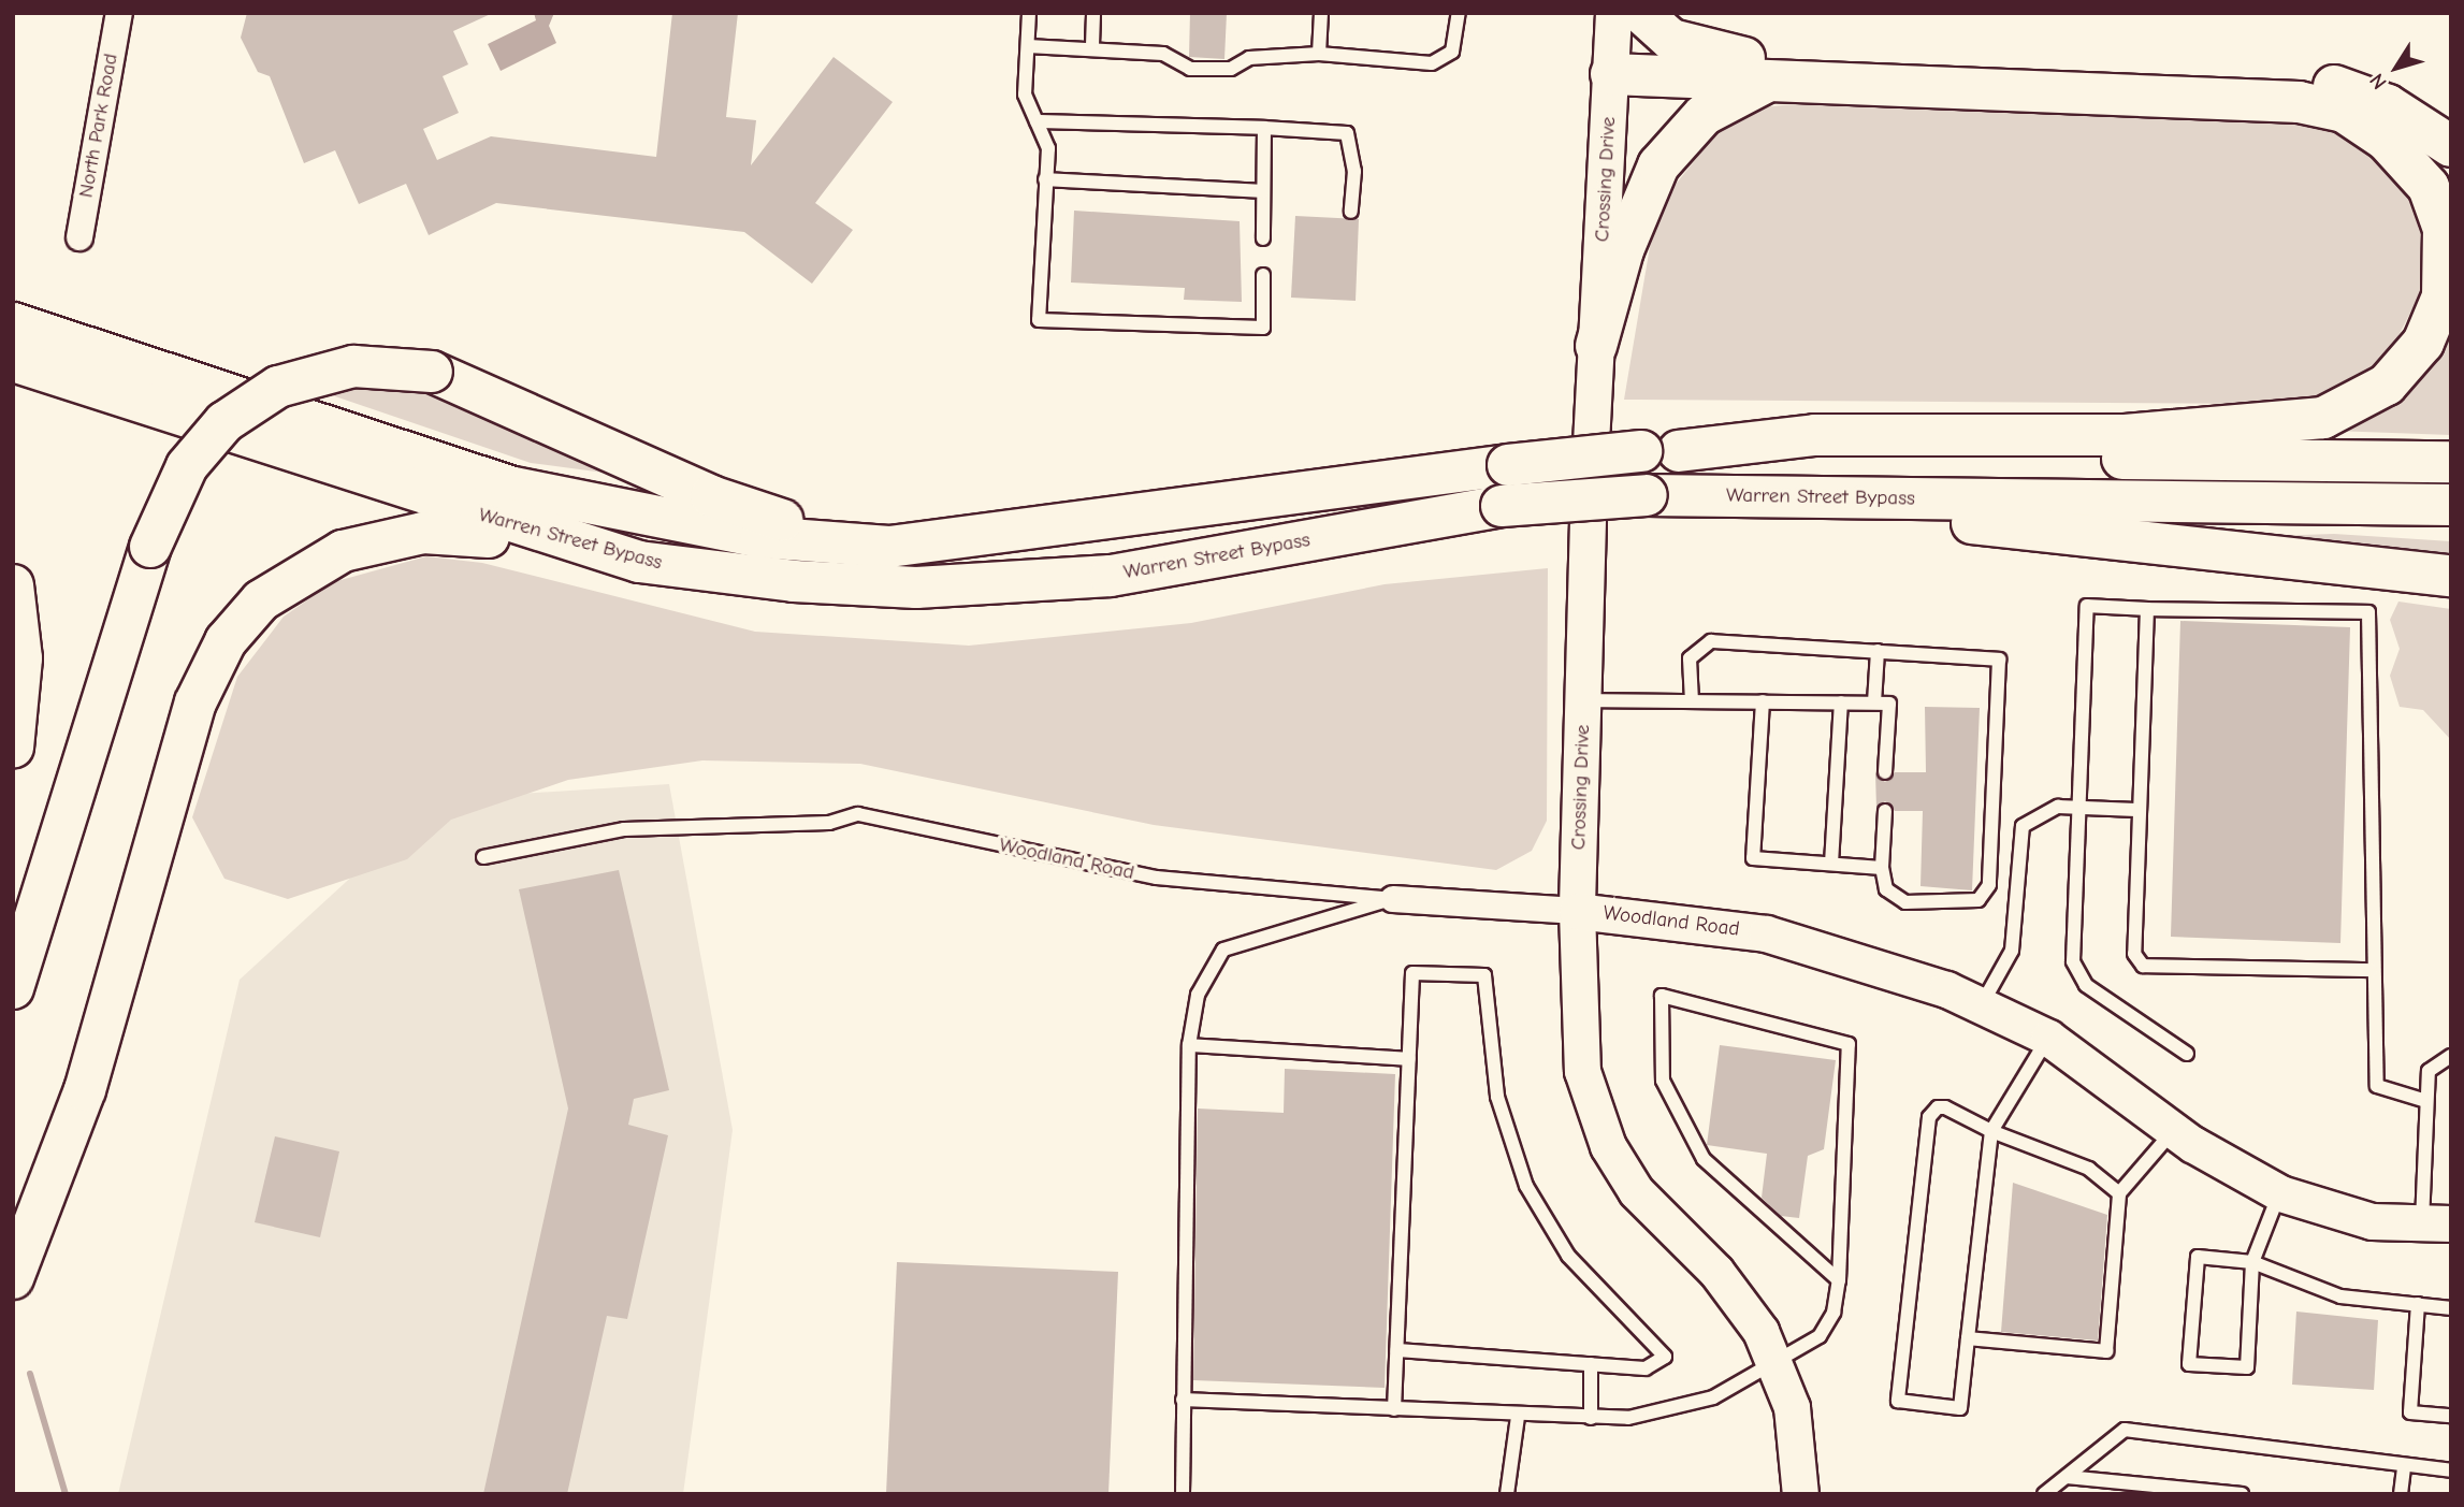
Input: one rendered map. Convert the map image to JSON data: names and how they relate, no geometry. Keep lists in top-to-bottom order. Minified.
{"streets":{"highway":["Warren Street Bypass"],"main road":["Crossing Drive","Woodland Road"],"street":["North Park Road"]},"crossings":[["Crossing Drive","Woodland Road"]],"north":"bottom left"}
